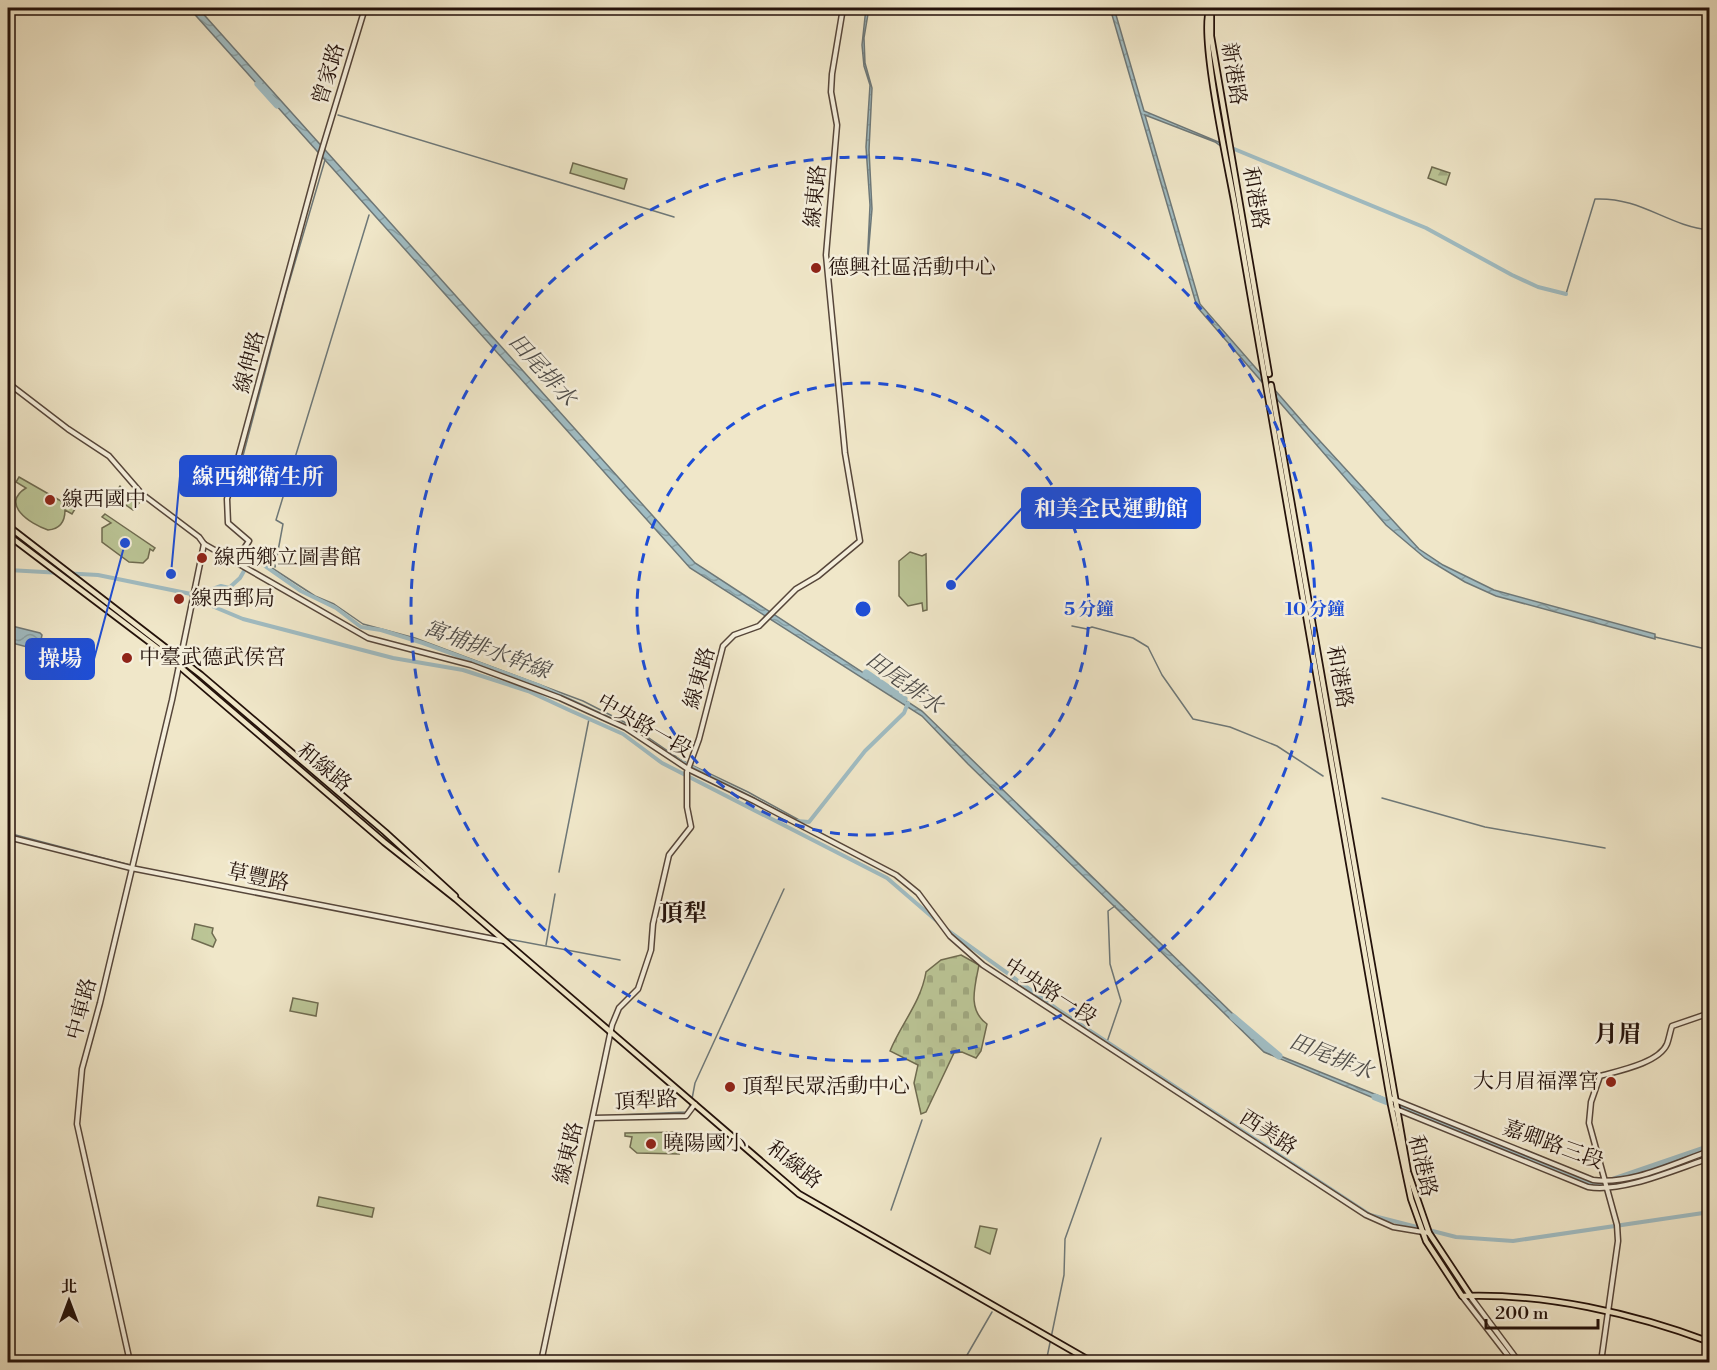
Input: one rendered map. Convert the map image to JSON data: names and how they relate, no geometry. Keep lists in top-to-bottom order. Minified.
{"streets":{"main road":["新港路","和港路","和線路"],"street":["曾家路","線東路","線伸路","中央路一段","草豐路","中車路","頂犁路","西美路","嘉卿路三段"]},"crossings":[["曾家路","線伸路"],["新港路","和港路"],["線東路","中央路一段"],["線東路","和線路"],["線東路","頂犁路"],["和港路","西美路"],["和港路","嘉卿路三段"],["線伸路","中央路一段"],["中央路一段","西美路"],["和線路","草豐路"],["和線路","中車路"],["和線路","頂犁路"],["草豐路","中車路"]],"districts":["頂犁","月眉"],"water":["田尾排水","寓埔排水幹線"],"places":["德興社區活動中心","線西國中","操場","線西鄉立圖書館","線西鄉衛生所","和美全民運動館","線西郵局","中臺武德武侯宮","大月眉福澤宮","頂犁民眾活動中心","曉陽國小"],"scale_bar":"200 m","north":"top","rings":["5 分鐘","10 分鐘"]}
